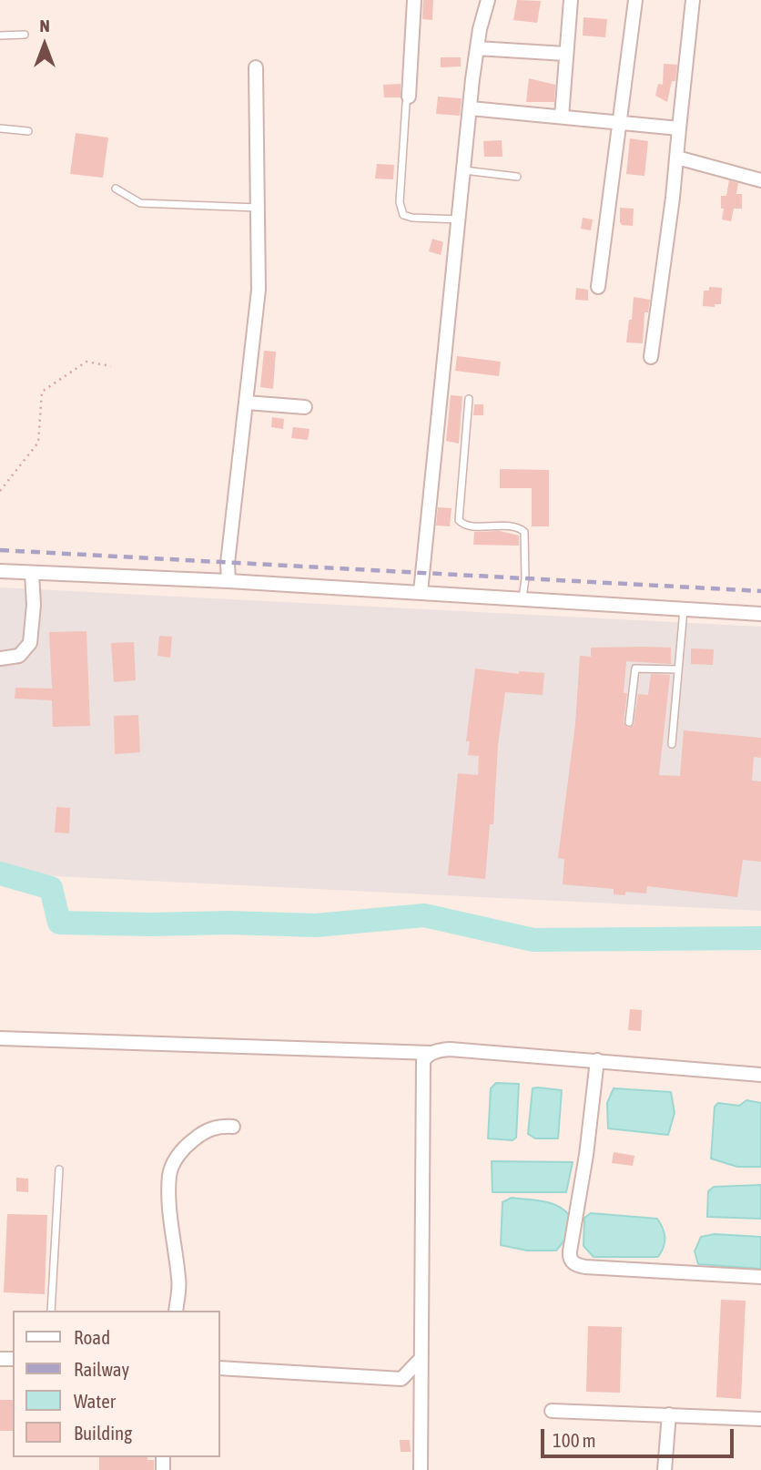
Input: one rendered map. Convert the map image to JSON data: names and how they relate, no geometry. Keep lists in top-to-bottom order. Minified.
{"legend":["Road","Railway","Water","Building"],"scale_bar":"100 m","north":"top"}
